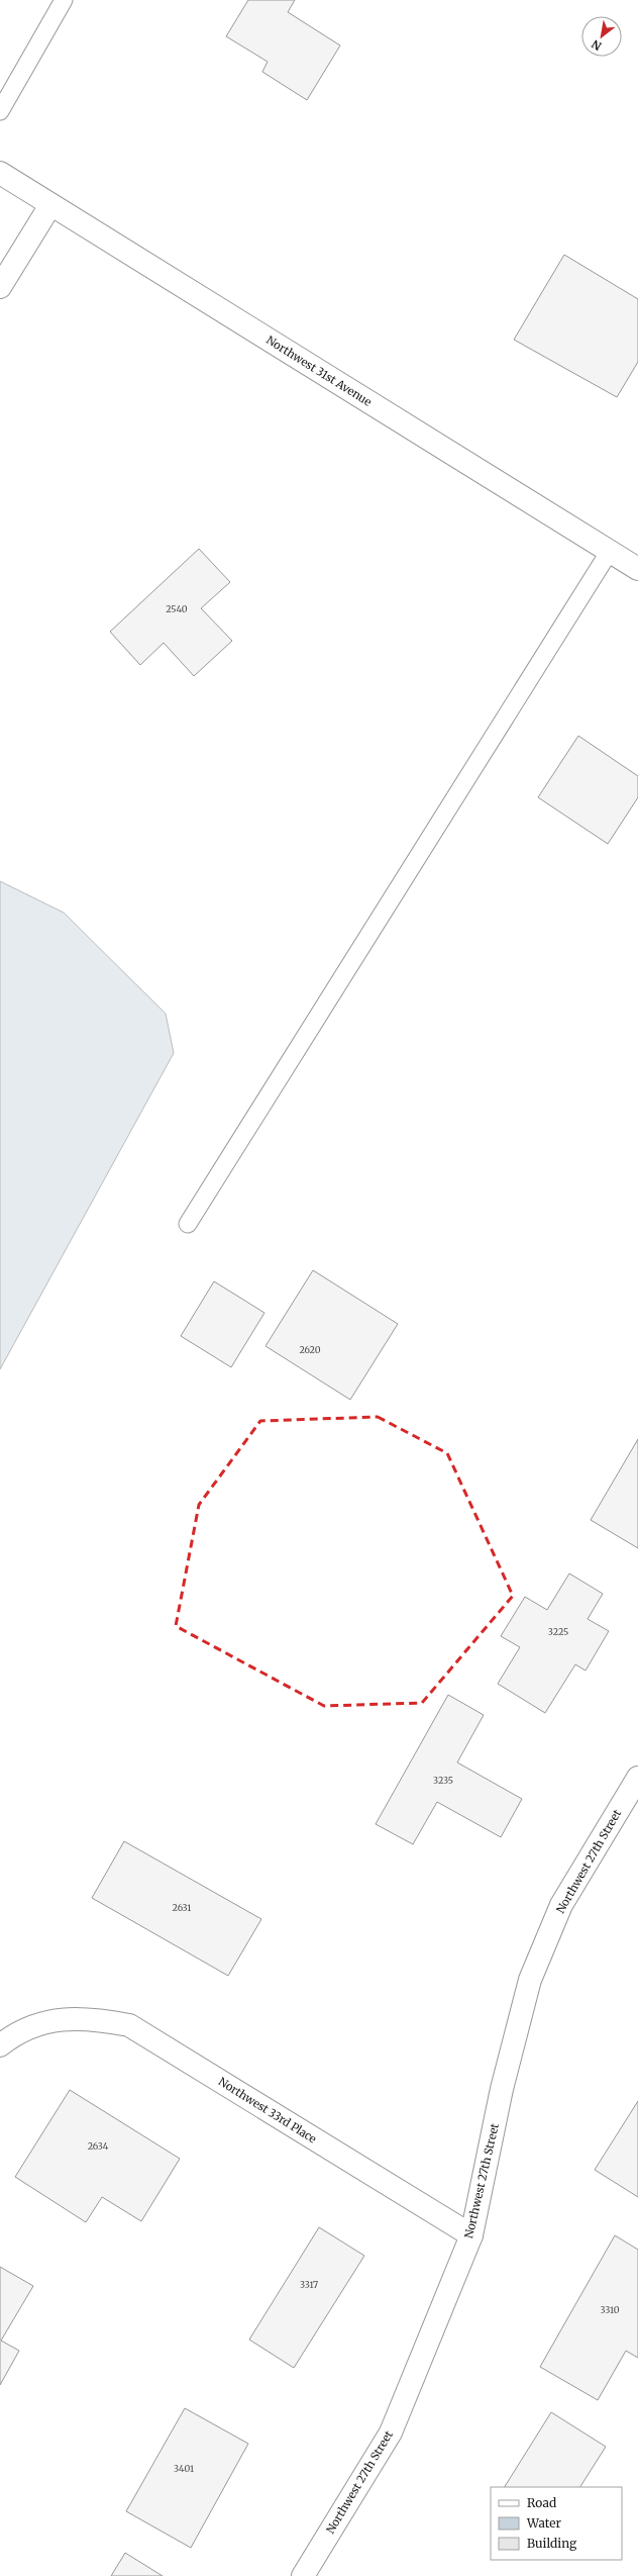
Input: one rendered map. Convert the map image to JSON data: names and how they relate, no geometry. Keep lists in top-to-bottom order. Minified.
{"streets":{"street":["Northwest 31st Avenue","Northwest 27th Street","Northwest 33rd Place"]},"crossings":[["Northwest 27th Street","Northwest 33rd Place"]],"house_numbers":["2540","2620","3225","3235","2631","2634","3317","3310","3401"],"legend":["Road","Water","Building"],"north":"bottom left"}
